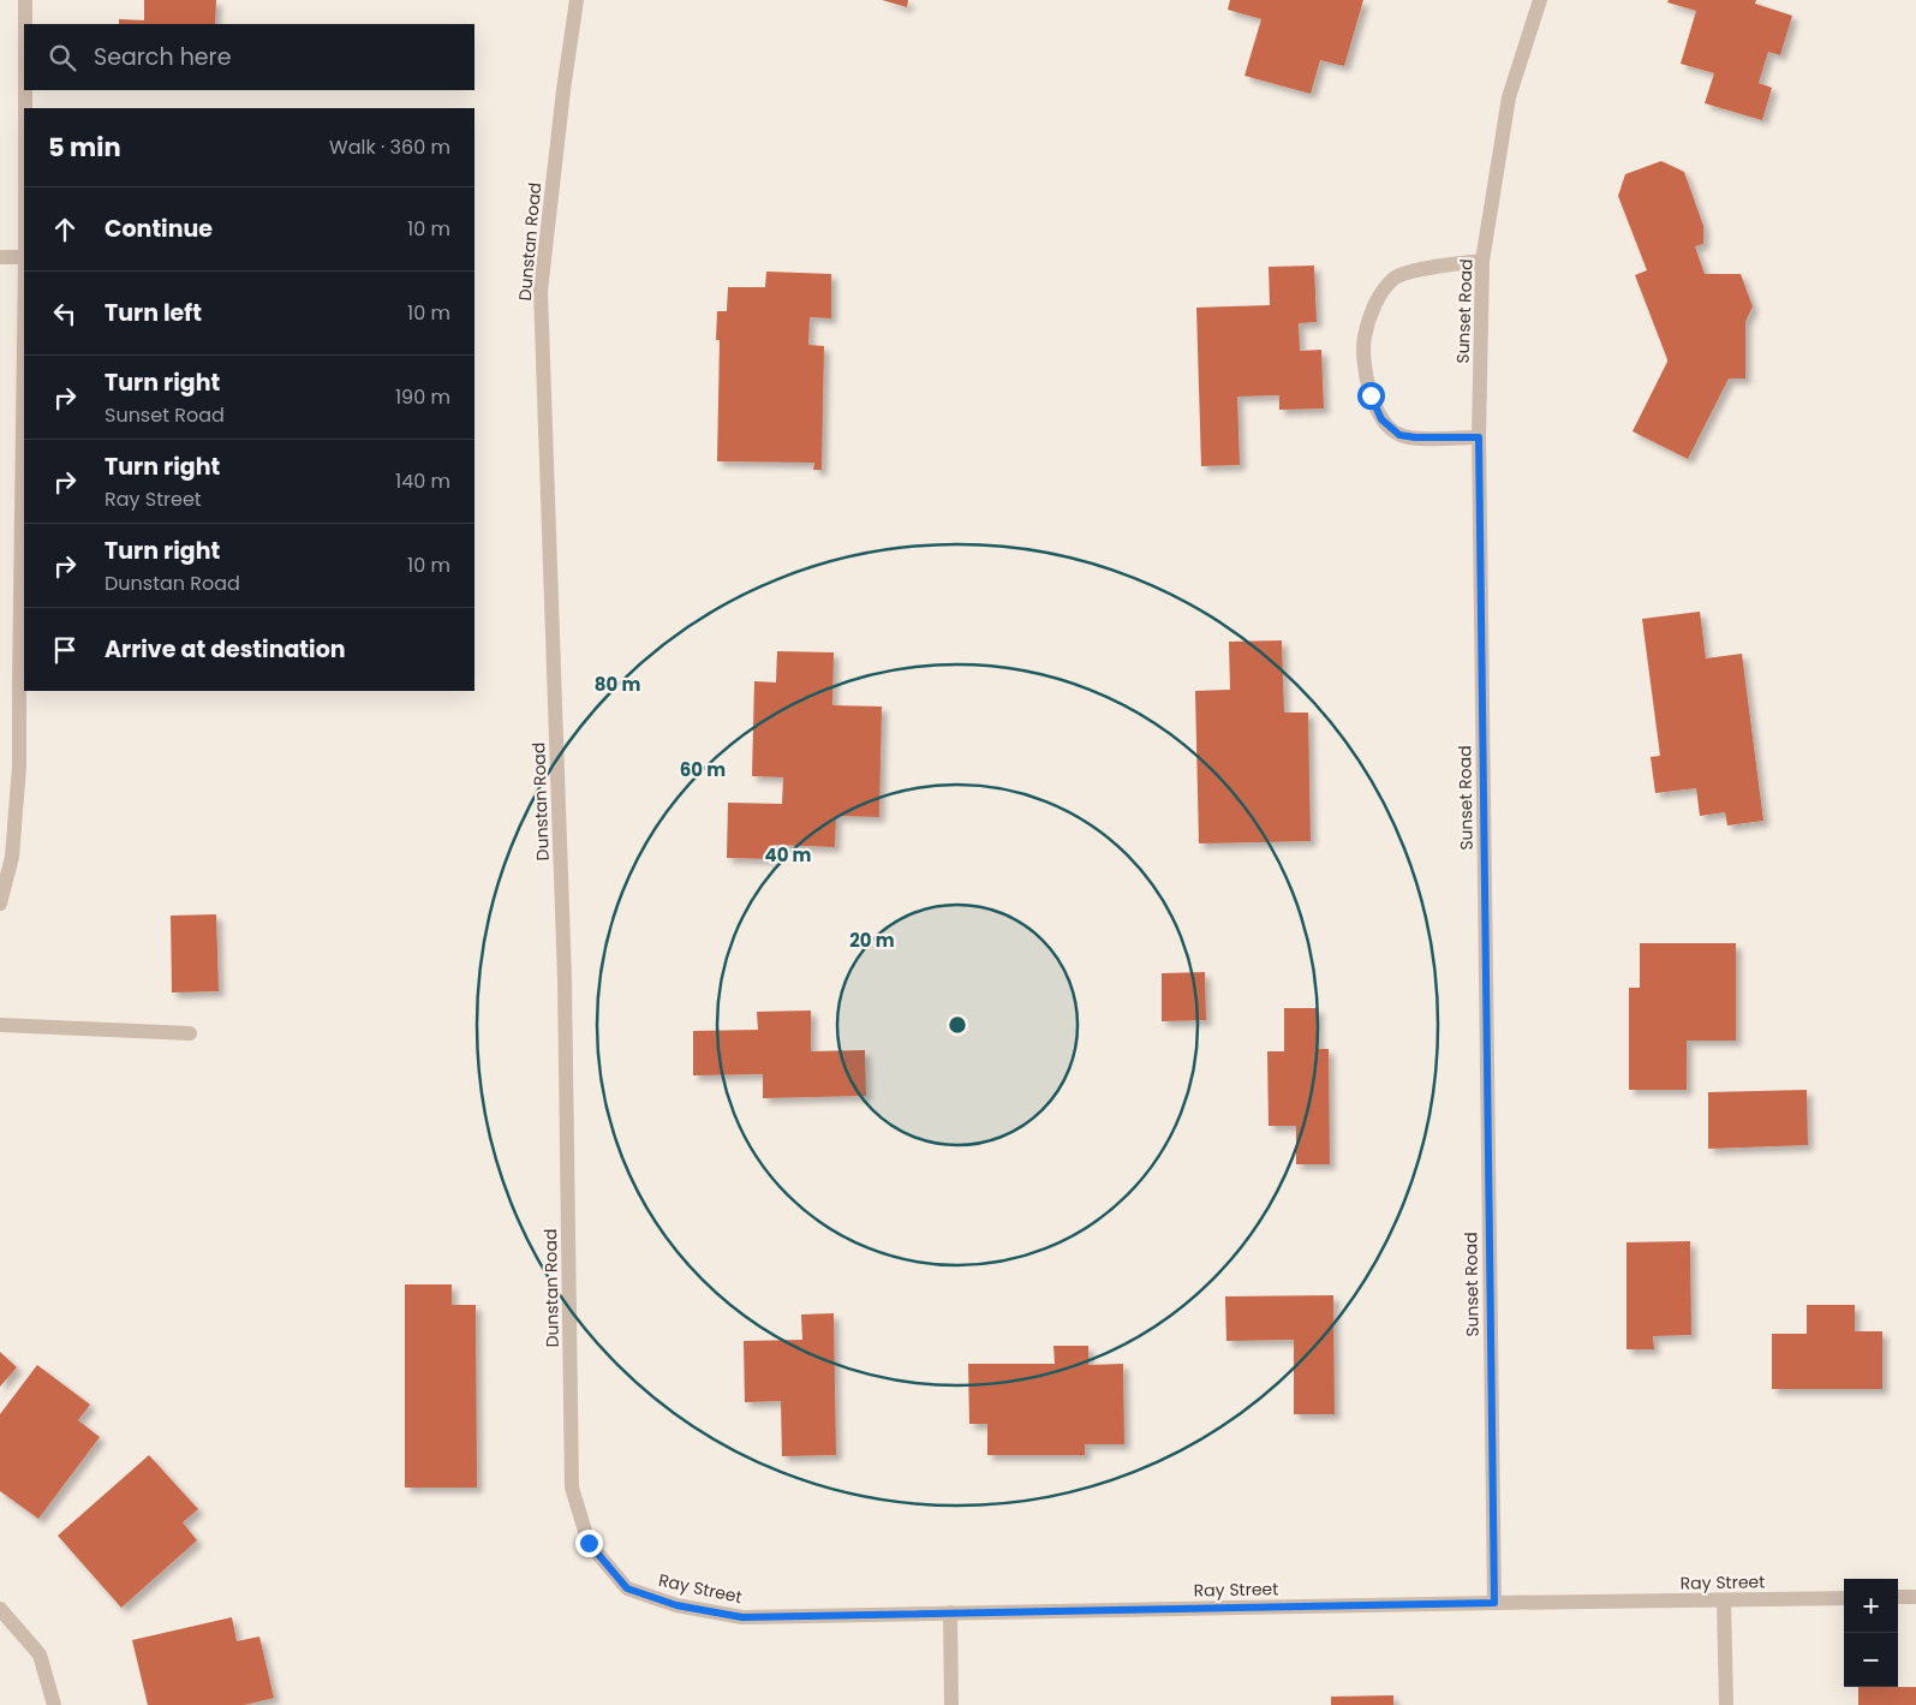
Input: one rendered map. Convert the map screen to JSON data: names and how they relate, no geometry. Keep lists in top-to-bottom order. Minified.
{"streets":{"street":["Dunstan Road","Sunset Road","Ray Street"]},"crossings":[["Dunstan Road","Ray Street"],["Sunset Road","Ray Street"]],"page":{"search":"Search here","heading":["5 min","Walk · 360 m"],"list":[["Continue","10 m"],["Turn left","10 m"],["Turn right","Sunset Road","190 m"],["Turn right","Ray Street","140 m"],["Turn right","Dunstan Road","10 m"],"Arrive at destination"],"map_buttons":["+","−"]},"rings":["80 m","60 m","40 m","20 m"]}
